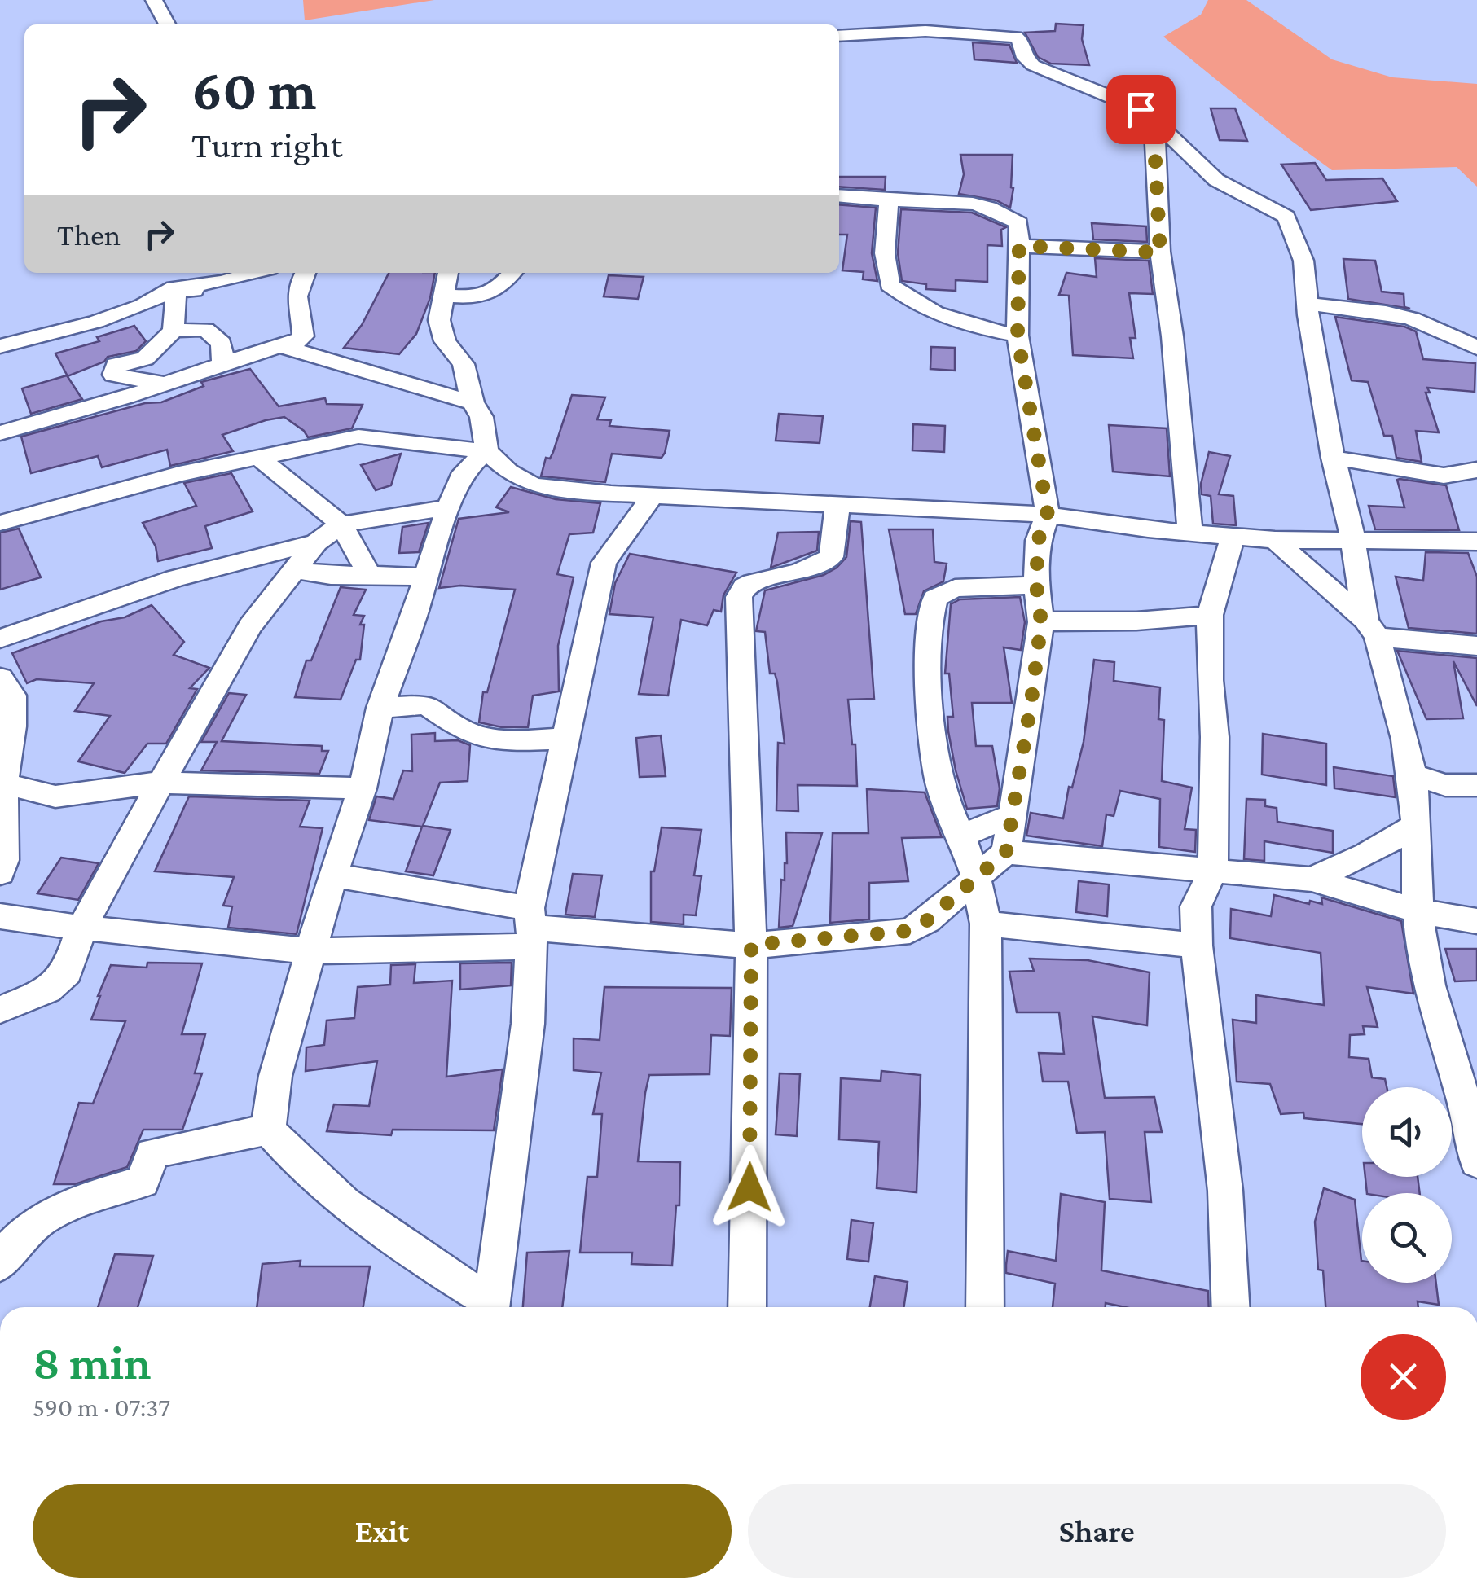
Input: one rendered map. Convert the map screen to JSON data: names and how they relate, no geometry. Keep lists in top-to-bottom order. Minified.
{"page":{"turn":["60 m","Turn right"],"then":"Then","heading":["8 min","590 m · 07:37"],"buttons":["Exit","Share"]}}
